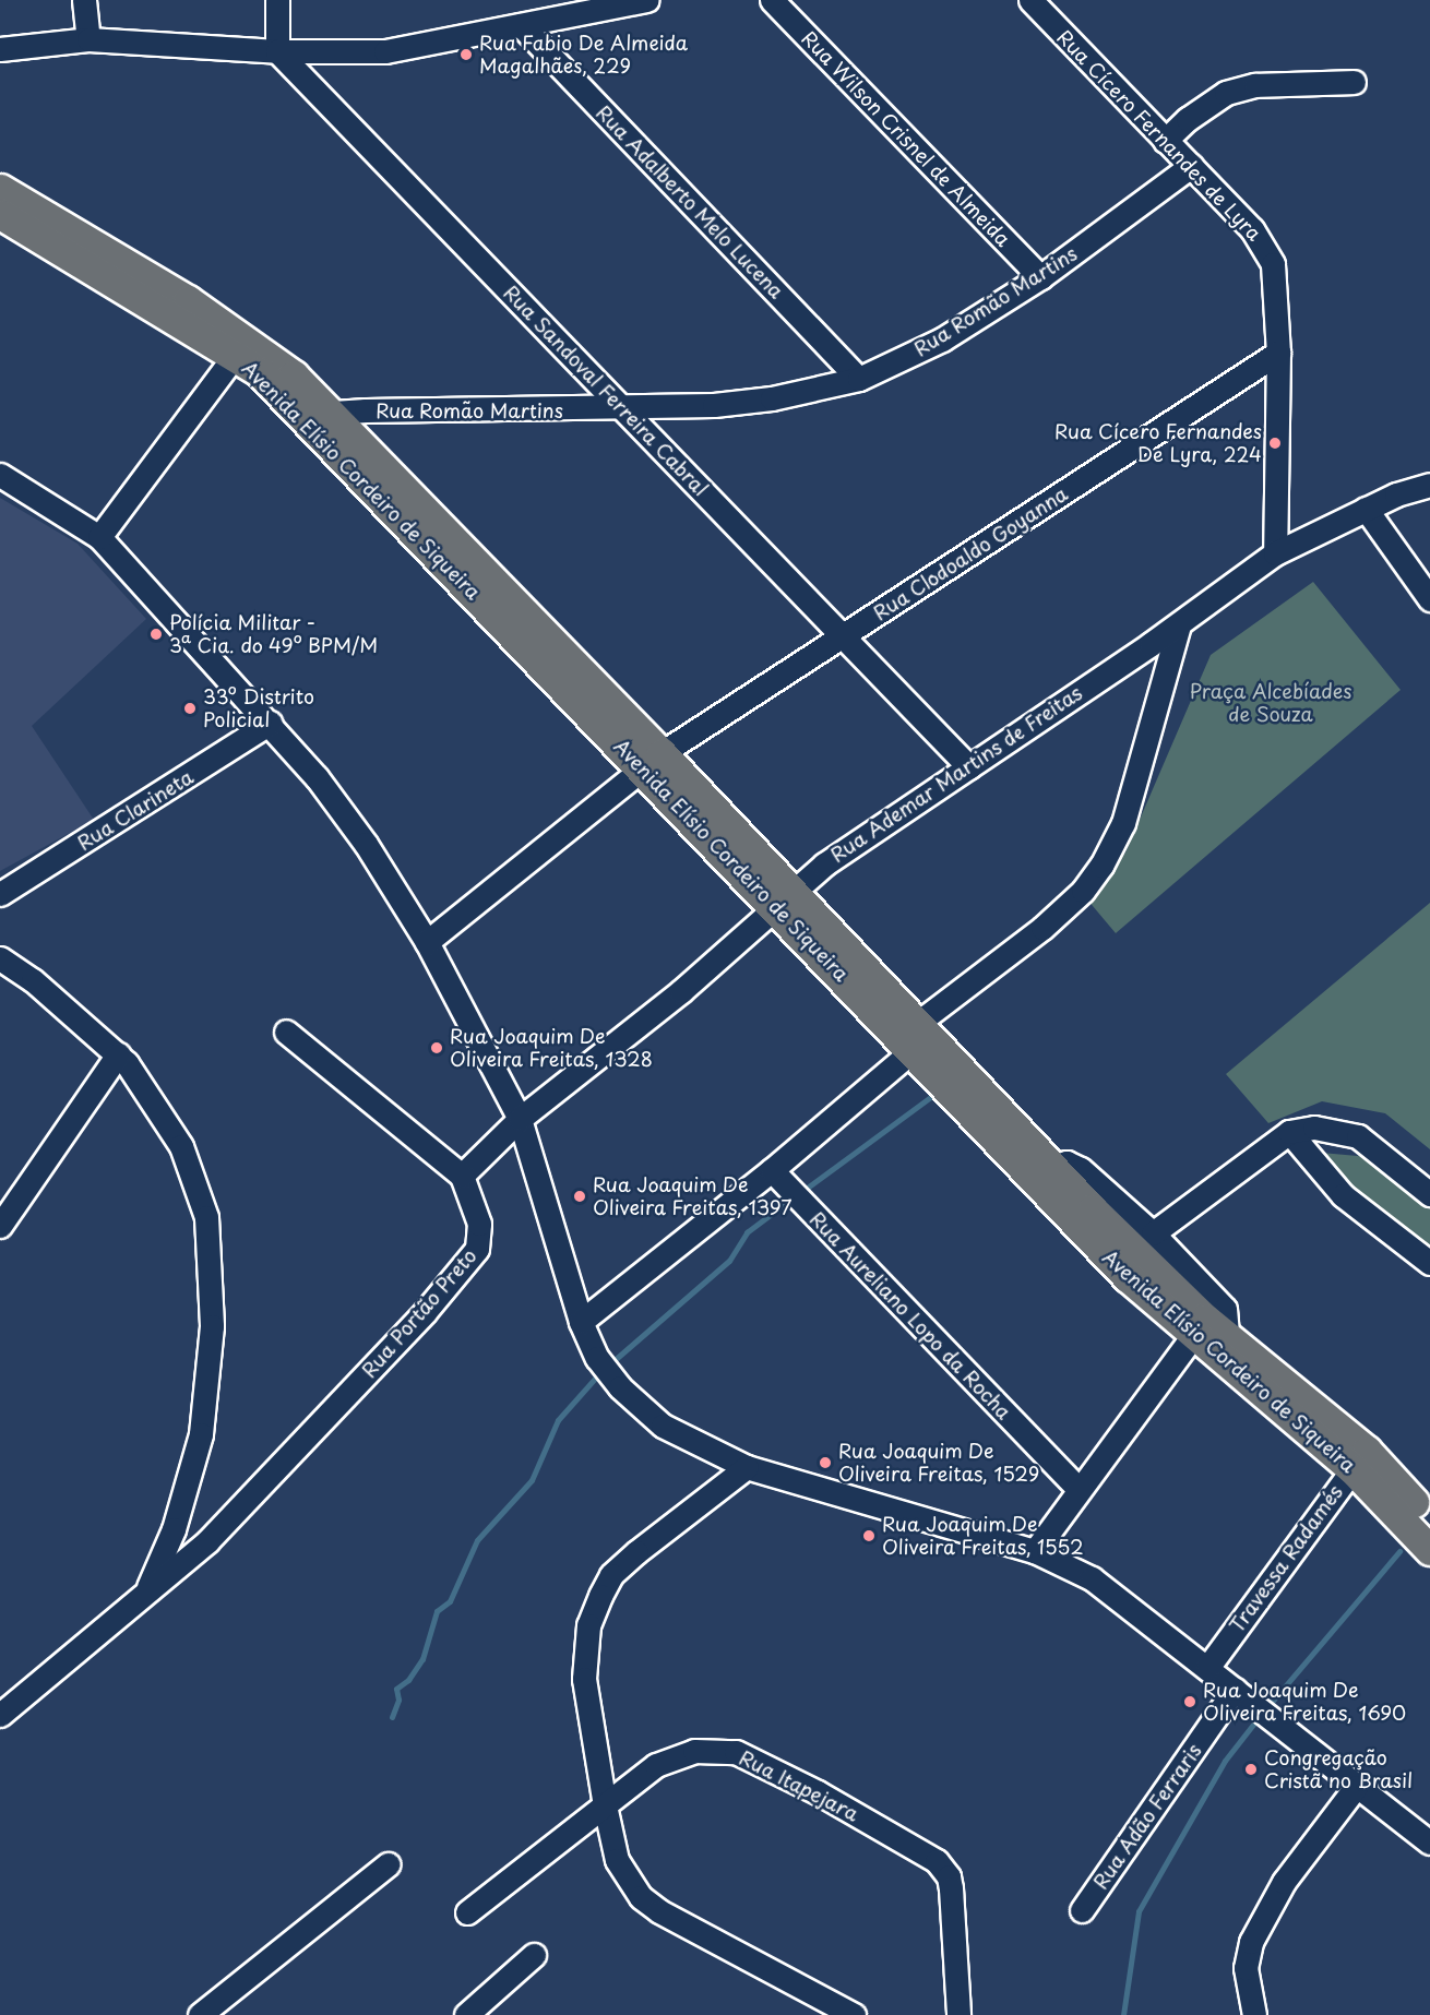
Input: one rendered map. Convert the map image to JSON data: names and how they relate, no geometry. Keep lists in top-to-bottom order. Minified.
{"streets":{"main road":["Avenida Elísio Cordeiro de Siqueira"],"street":["Rua Cícero Fernandes de Lyra","Rua Wilson Crisnel de Almeida","Rua Adalberto Melo Lucena","Rua Romão Martins","Rua Sandoval Ferreira Cabral","Rua Clodoaldo Goyanna","Rua Ademar Martins de Freitas","Rua Clarineta","Rua Portão Preto","Rua Aureliano Lopo da Rocha","Travessa Radamés","Rua Itapejara","Rua Adão Ferraris"]},"crossings":[["Rua Cícero Fernandes de Lyra","Rua Romão Martins"],["Rua Cícero Fernandes de Lyra","Rua Clodoaldo Goyanna"],["Rua Cícero Fernandes de Lyra","Rua Ademar Martins de Freitas"],["Rua Wilson Crisnel de Almeida","Rua Romão Martins"],["Rua Adalberto Melo Lucena","Rua Romão Martins"],["Rua Romão Martins","Rua Sandoval Ferreira Cabral"],["Rua Romão Martins","Avenida Elísio Cordeiro de Siqueira"],["Rua Sandoval Ferreira Cabral","Rua Clodoaldo Goyanna"],["Rua Sandoval Ferreira Cabral","Rua Ademar Martins de Freitas"],["Avenida Elísio Cordeiro de Siqueira","Rua Clodoaldo Goyanna"],["Avenida Elísio Cordeiro de Siqueira","Rua Ademar Martins de Freitas"],["Avenida Elísio Cordeiro de Siqueira","Travessa Radamés"],["Rua Ademar Martins de Freitas","Rua Portão Preto"]],"parks":["Praça Alcebíades de Souza"],"places":["Rua Fabio De Almeida Magalhães, 229","Rua Cícero Fernandes De Lyra, 224","Polícia Militar - 3ª Cia. do 49º BPM/M","33º Distrito Policial","Rua Joaquim De Oliveira Freitas, 1328","Rua Joaquim De Oliveira Freitas, 1397","Rua Joaquim De Oliveira Freitas, 1529","Rua Joaquim De Oliveira Freitas, 1552","Rua Joaquim De Oliveira Freitas, 1690","Congregação Cristã no Brasil"]}
